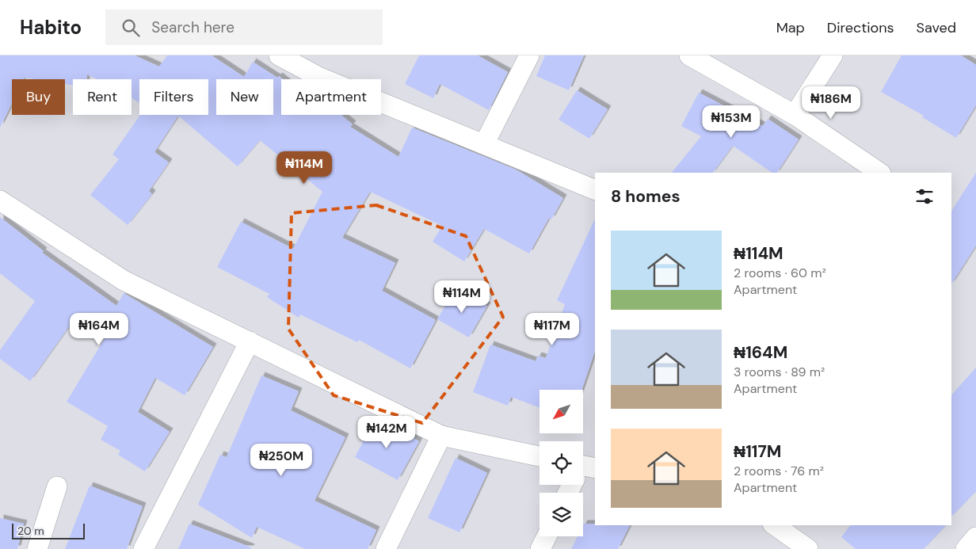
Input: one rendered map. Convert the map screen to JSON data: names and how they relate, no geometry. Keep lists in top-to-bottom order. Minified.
{"scale_bar":"20 m","north":"bottom left","page":{"header":"Habito","search":"Search here","nav":["Map","Directions","Saved"],"chip":["Buy","Rent","Filters","New","Apartment"],"price":["₦186M","₦153M","₦114M","₦114M","₦164M","₦117M","₦142M","₦250M"],"heading":"8 homes","list":[{"name":"₦114M","note":"2 rooms · 60 m² · Apartment"},{"name":"₦164M","note":"3 rooms · 89 m² · Apartment"},{"name":"₦117M","note":"2 rooms · 76 m² · Apartment"}],"scale":"20 m"}}
